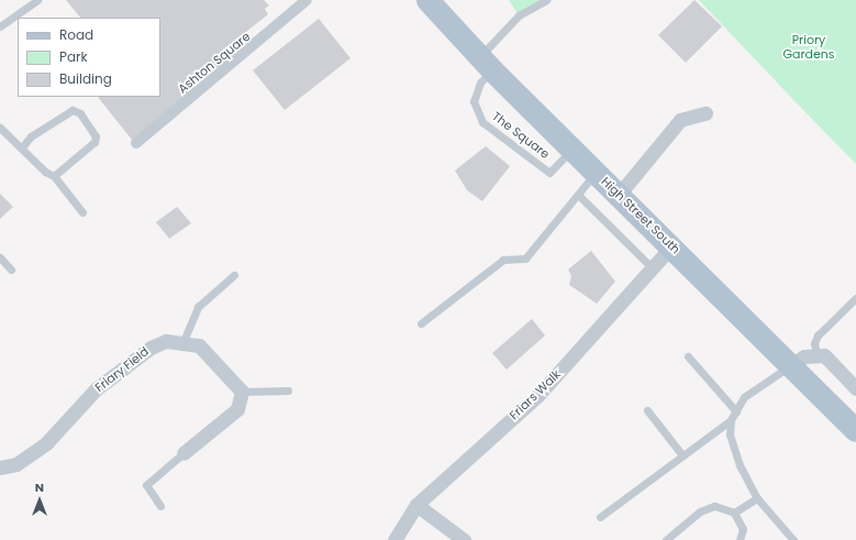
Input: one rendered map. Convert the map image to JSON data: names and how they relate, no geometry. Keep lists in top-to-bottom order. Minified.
{"streets":{"main road":["High Street South"],"street":["Ashton Square","Friary Field","Friars Walk"],"lane":["The Square"]},"crossings":[["The Square","High Street South"],["High Street South","Friars Walk"]],"parks":["Priory Gardens"],"legend":["Road","Park","Building"],"north":"top"}
